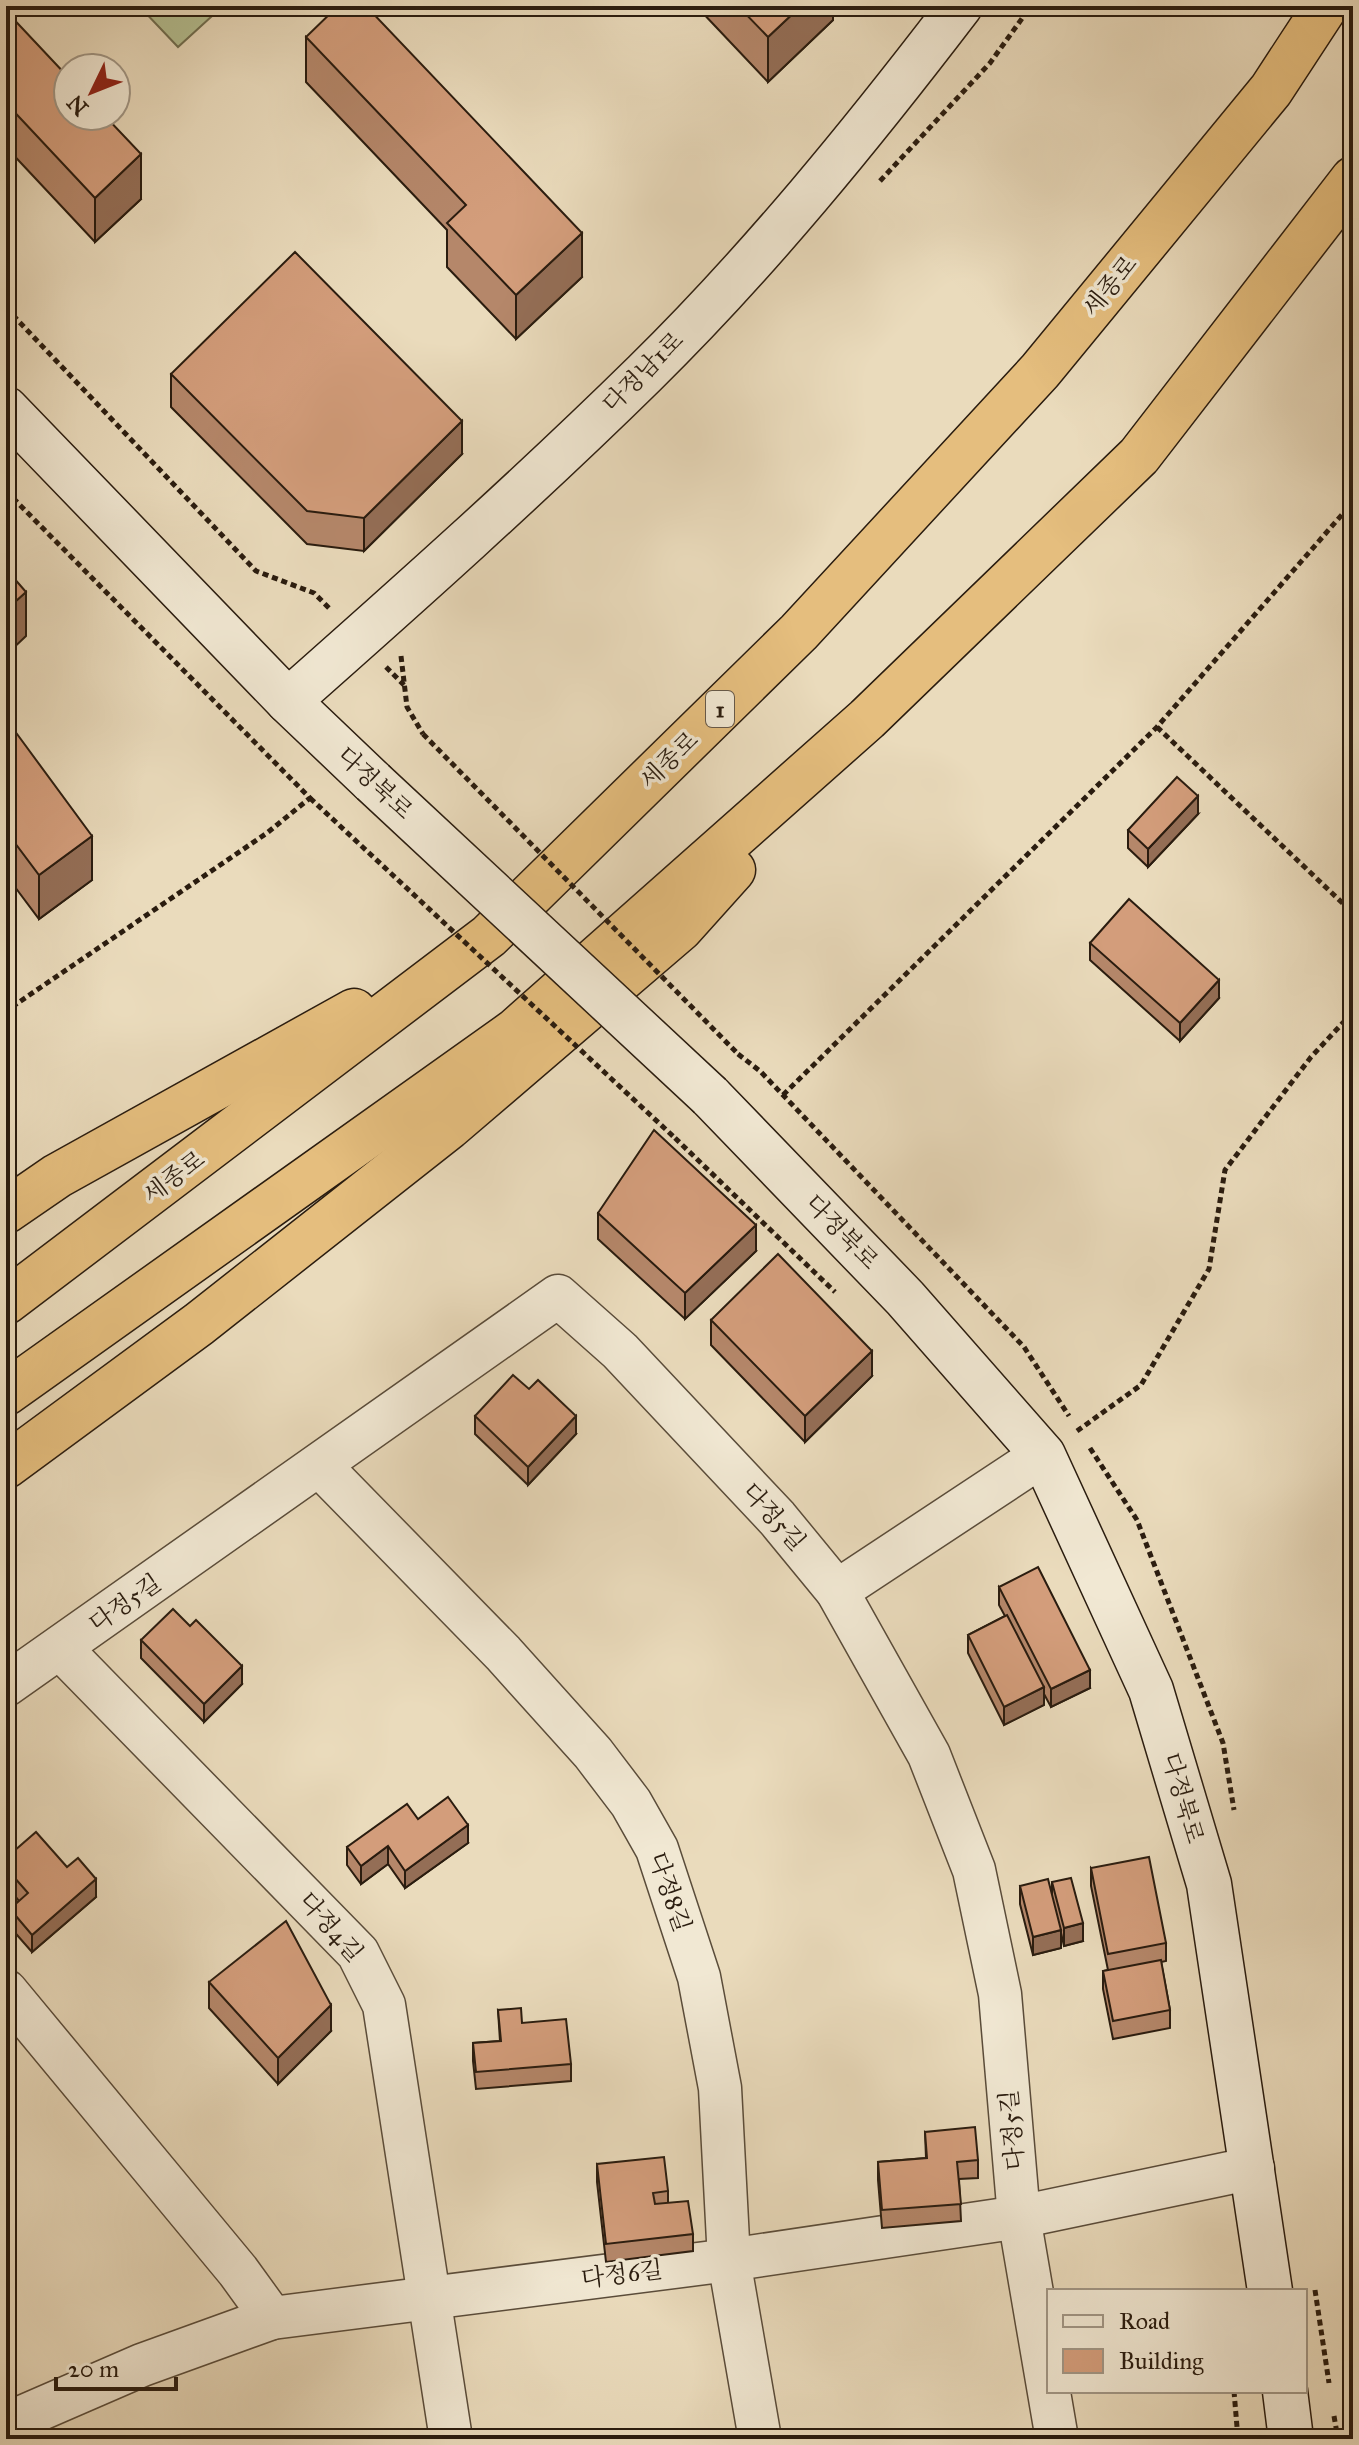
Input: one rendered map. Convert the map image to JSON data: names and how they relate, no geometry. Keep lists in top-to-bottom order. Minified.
{"streets":{"highway":["세종로","1"],"street":["다정남1로","다정북로","다정5길","다정8길","다정4길","다정6길"]},"crossings":[["다정남1로","다정북로"],["다정북로","다정6길"],["다정5길","다정8길"],["다정5길","다정4길"],["다정5길","다정6길"],["다정8길","다정6길"],["다정4길","다정6길"]],"legend":["Road","Building"],"scale_bar":"20 m","north":"bottom left"}
